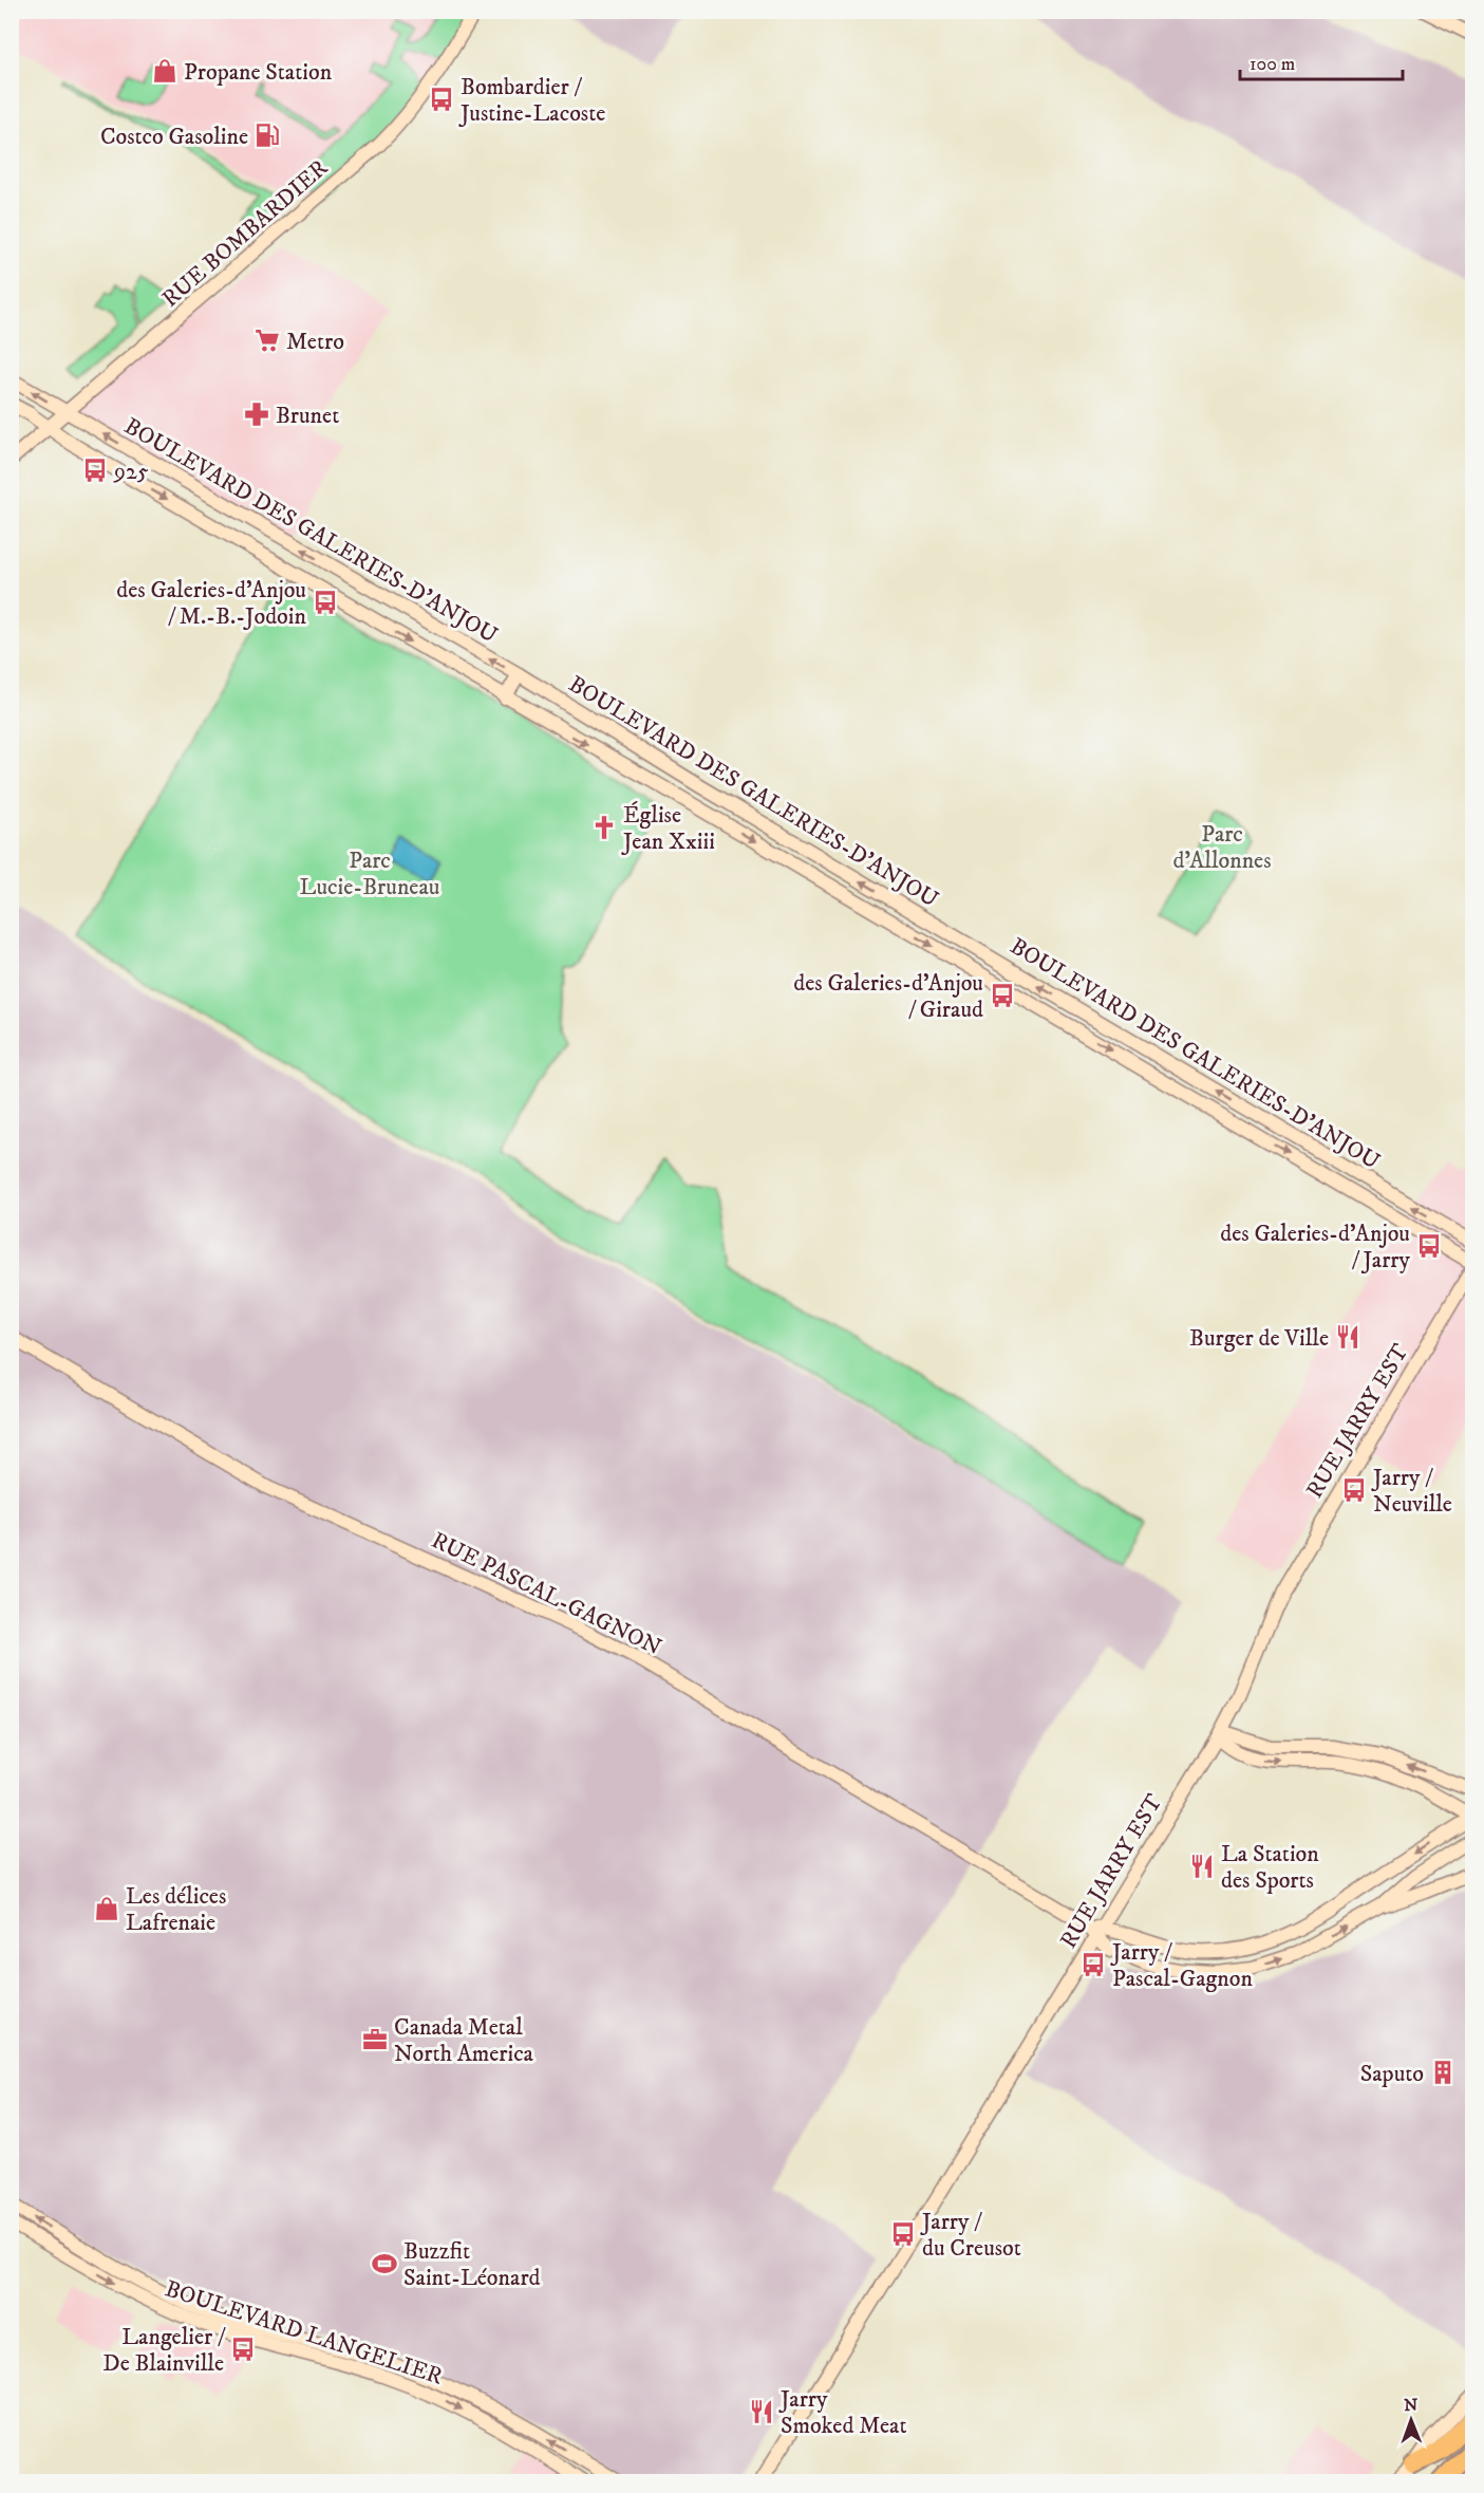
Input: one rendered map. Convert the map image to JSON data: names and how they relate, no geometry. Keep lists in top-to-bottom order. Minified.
{"streets":{"street":["RUE BOMBARDIER","BOULEVARD DES GALERIES-D'ANJOU","RUE JARRY EST","RUE PASCAL-GAGNON","BOULEVARD LANGELIER"]},"crossings":[["RUE BOMBARDIER","BOULEVARD DES GALERIES-D'ANJOU"],["BOULEVARD DES GALERIES-D'ANJOU","RUE JARRY EST"],["RUE JARRY EST","RUE PASCAL-GAGNON"]],"parks":["Parc d'Allonnes","Parc Lucie-Bruneau"],"places":{"shop":["Propane Station","Les délices Lafrenaie"],"bus stop":["Bombardier / Justine-Lacoste","925","des Galeries-d'Anjou / M.-B.-Jodoin","des Galeries-d'Anjou / Giraud","des Galeries-d'Anjou / Jarry","Jarry / Neuville","Jarry / Pascal-Gagnon","Jarry / du Creusot","Langelier / De Blainville"],"fuel station":["Costco Gasoline"],"supermarket":["Metro"],"pharmacy":["Brunet"],"church":["Église Jean Xxiii"],"restaurant":["Burger de Ville","La Station des Sports","Jarry Smoked Meat"],"office":["Canada Metal North America"],"building":["Saputo"],"sports":["Buzzfit Saint-Léonard"]},"scale_bar":"100 m","north":"top"}
